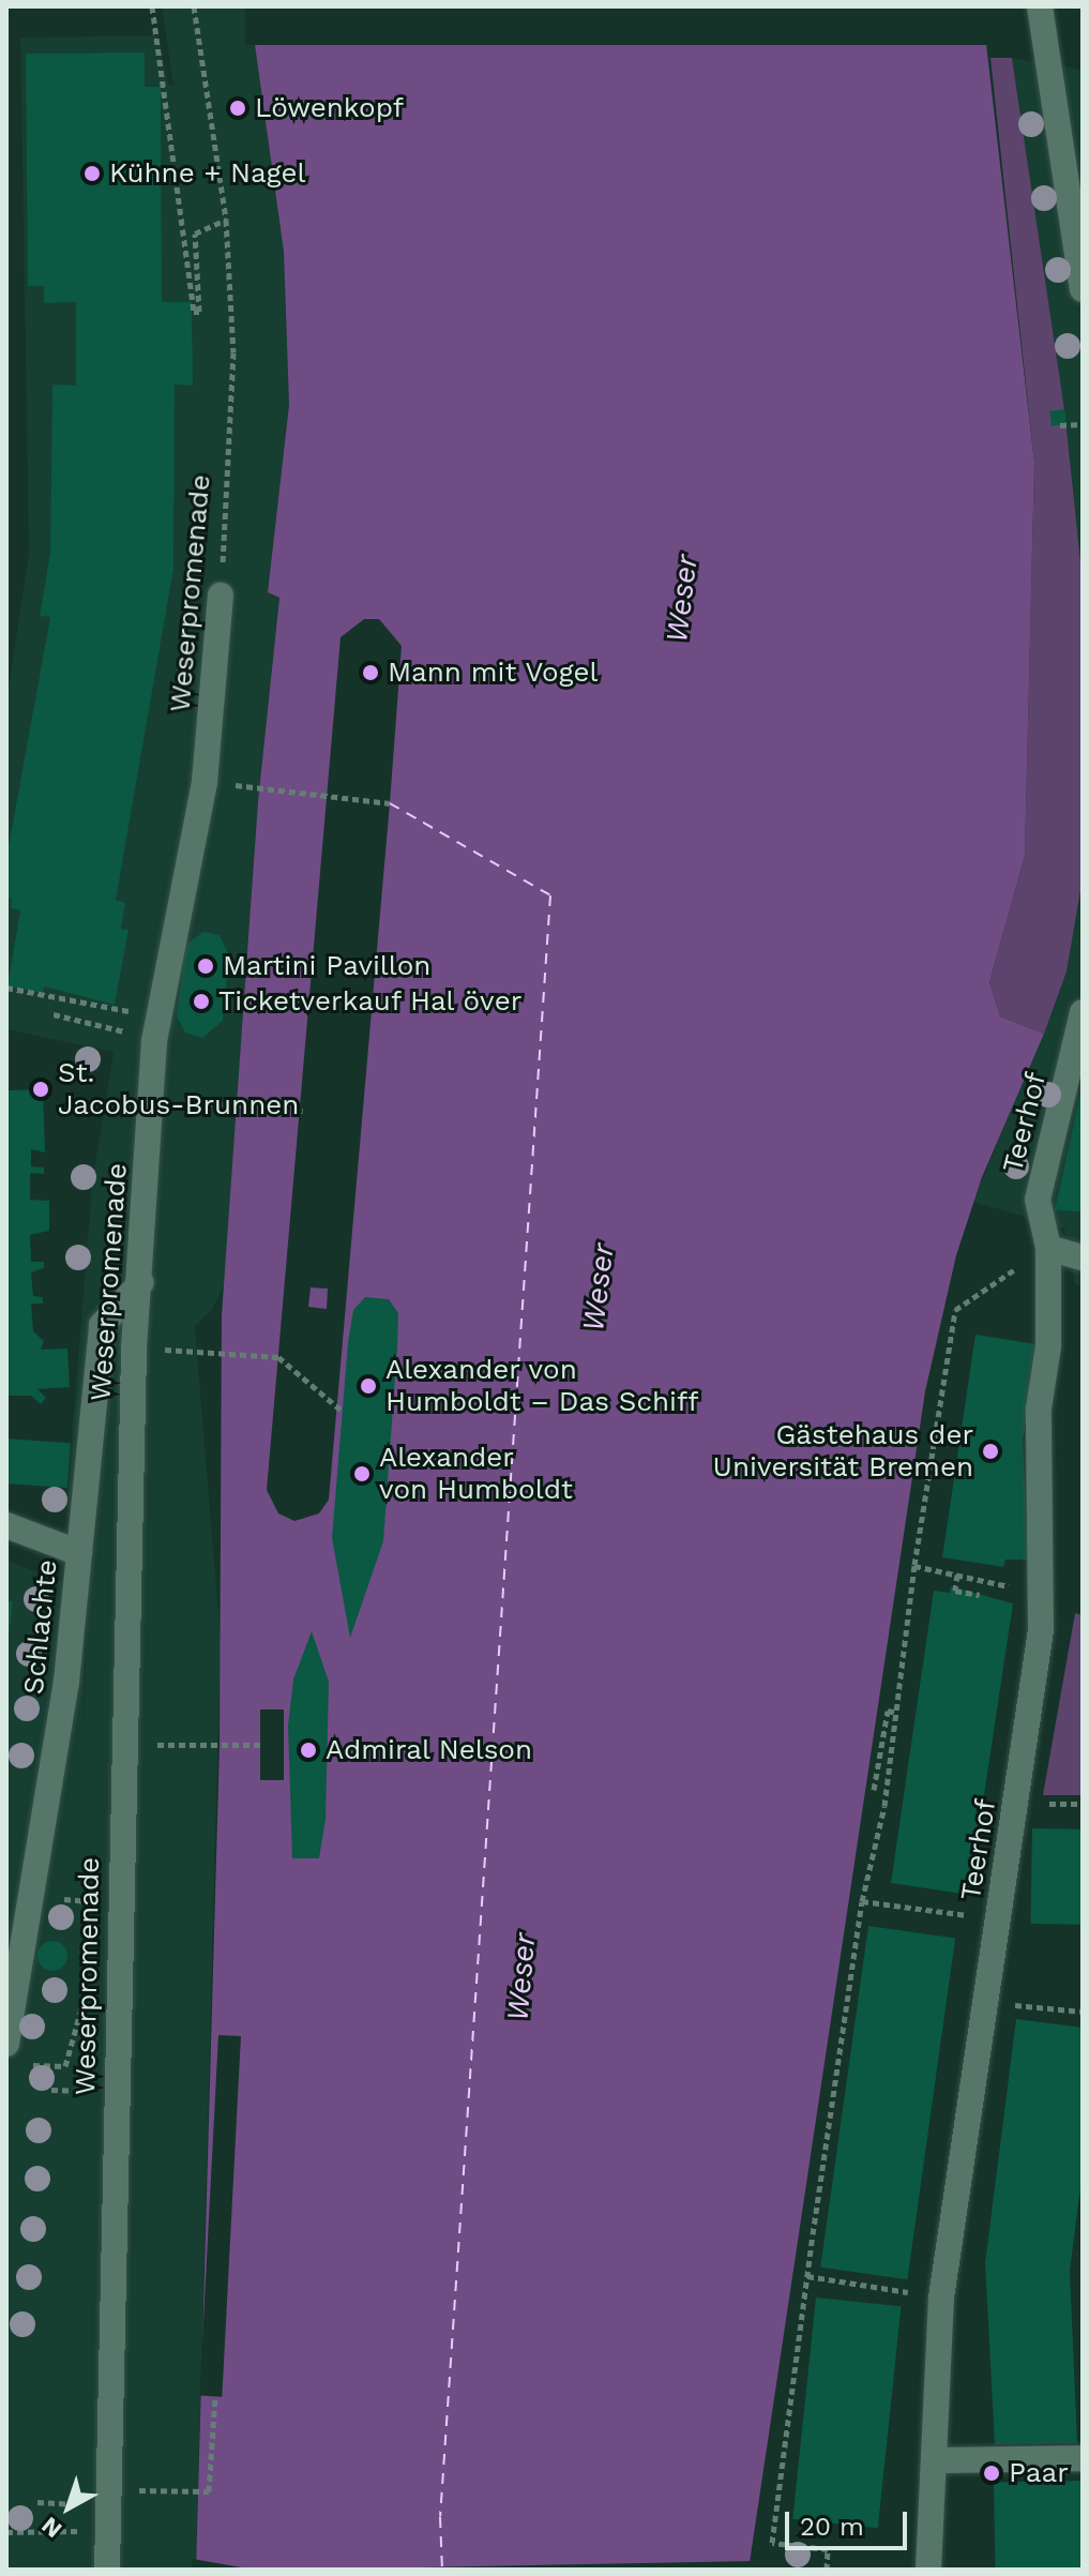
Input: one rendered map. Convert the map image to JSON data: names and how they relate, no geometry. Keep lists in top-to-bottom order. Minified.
{"streets":{"street":["Weserpromenade","Teerhof","Schlachte"]},"crossings":[["Weserpromenade","Schlachte"]],"water":["Weser"],"places":["Löwenkopf","Kühne + Nagel","Mann mit Vogel","Martini Pavillon","Ticketverkauf Hal över","St. Jacobus-Brunnen","Alexander von Humboldt – Das Schiff","Gästehaus der Universität Bremen","Alexander von Humboldt","Admiral Nelson","Paar"],"scale_bar":"20 m","north":"bottom left"}
